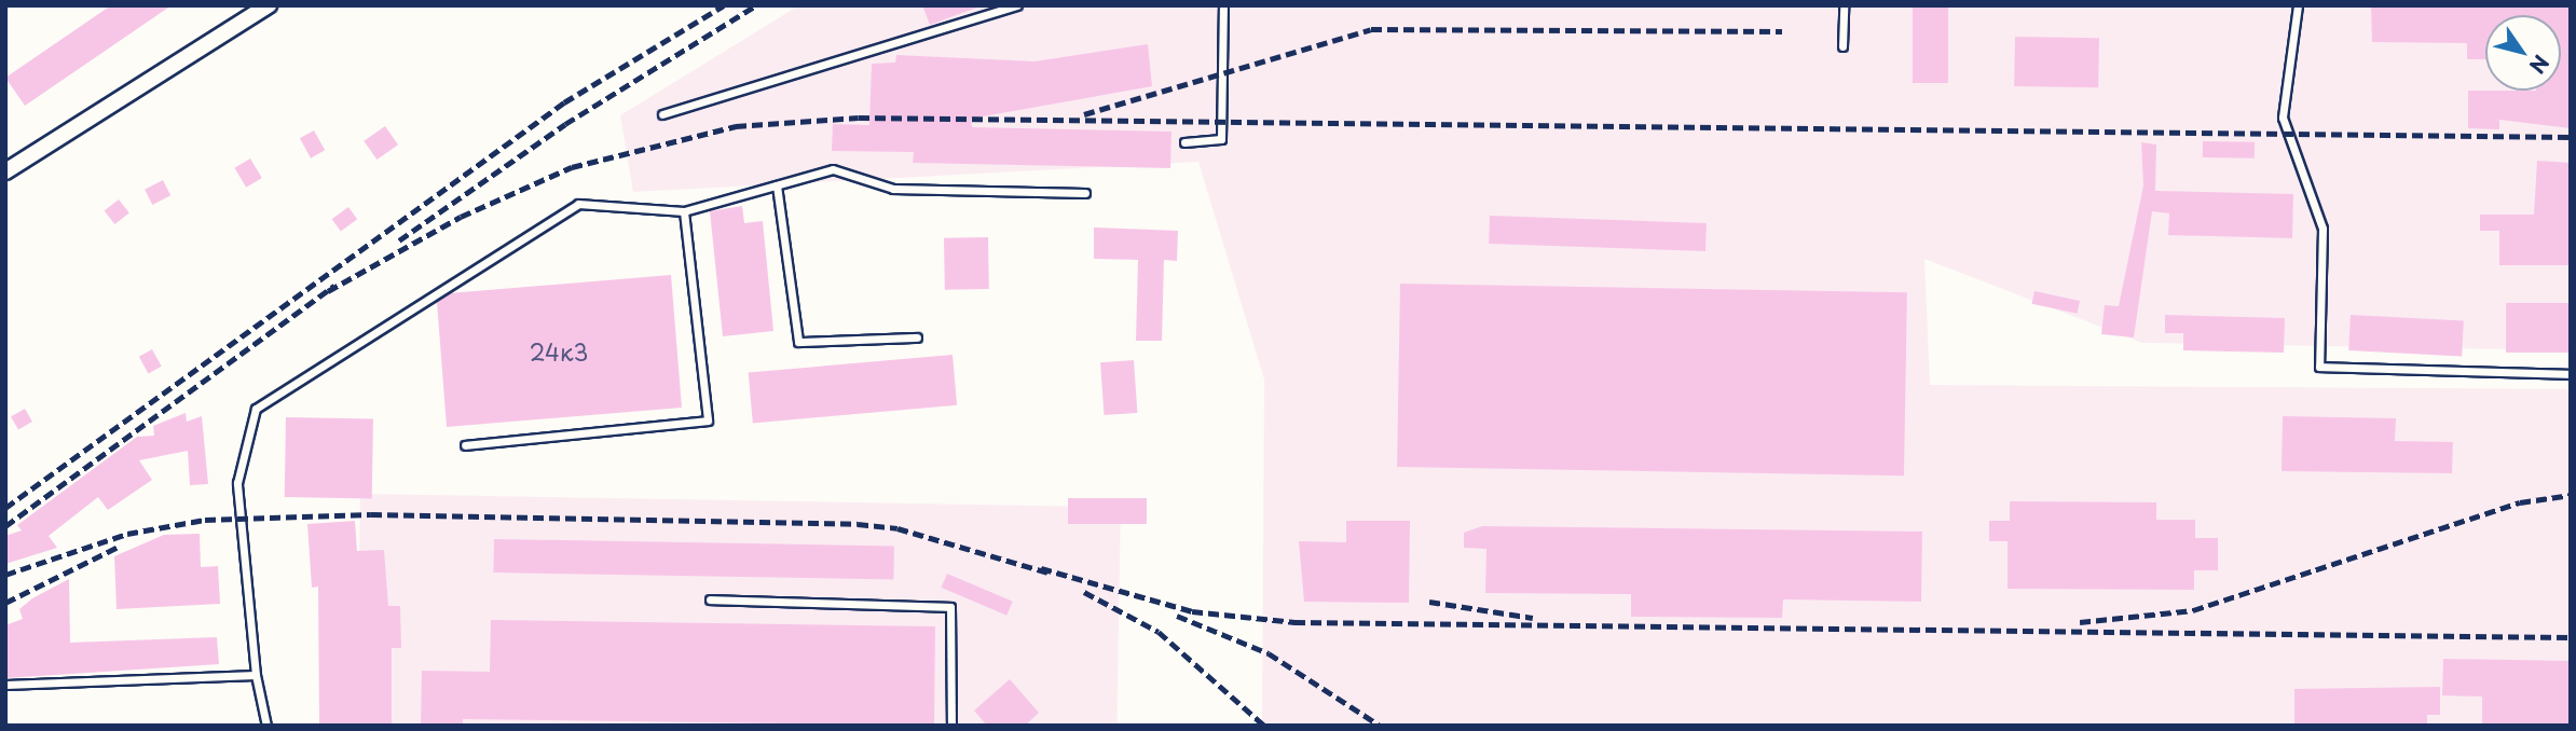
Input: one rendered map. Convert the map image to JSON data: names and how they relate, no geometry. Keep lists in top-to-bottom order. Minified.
{"house_numbers":["24к3"],"north":"bottom right"}
